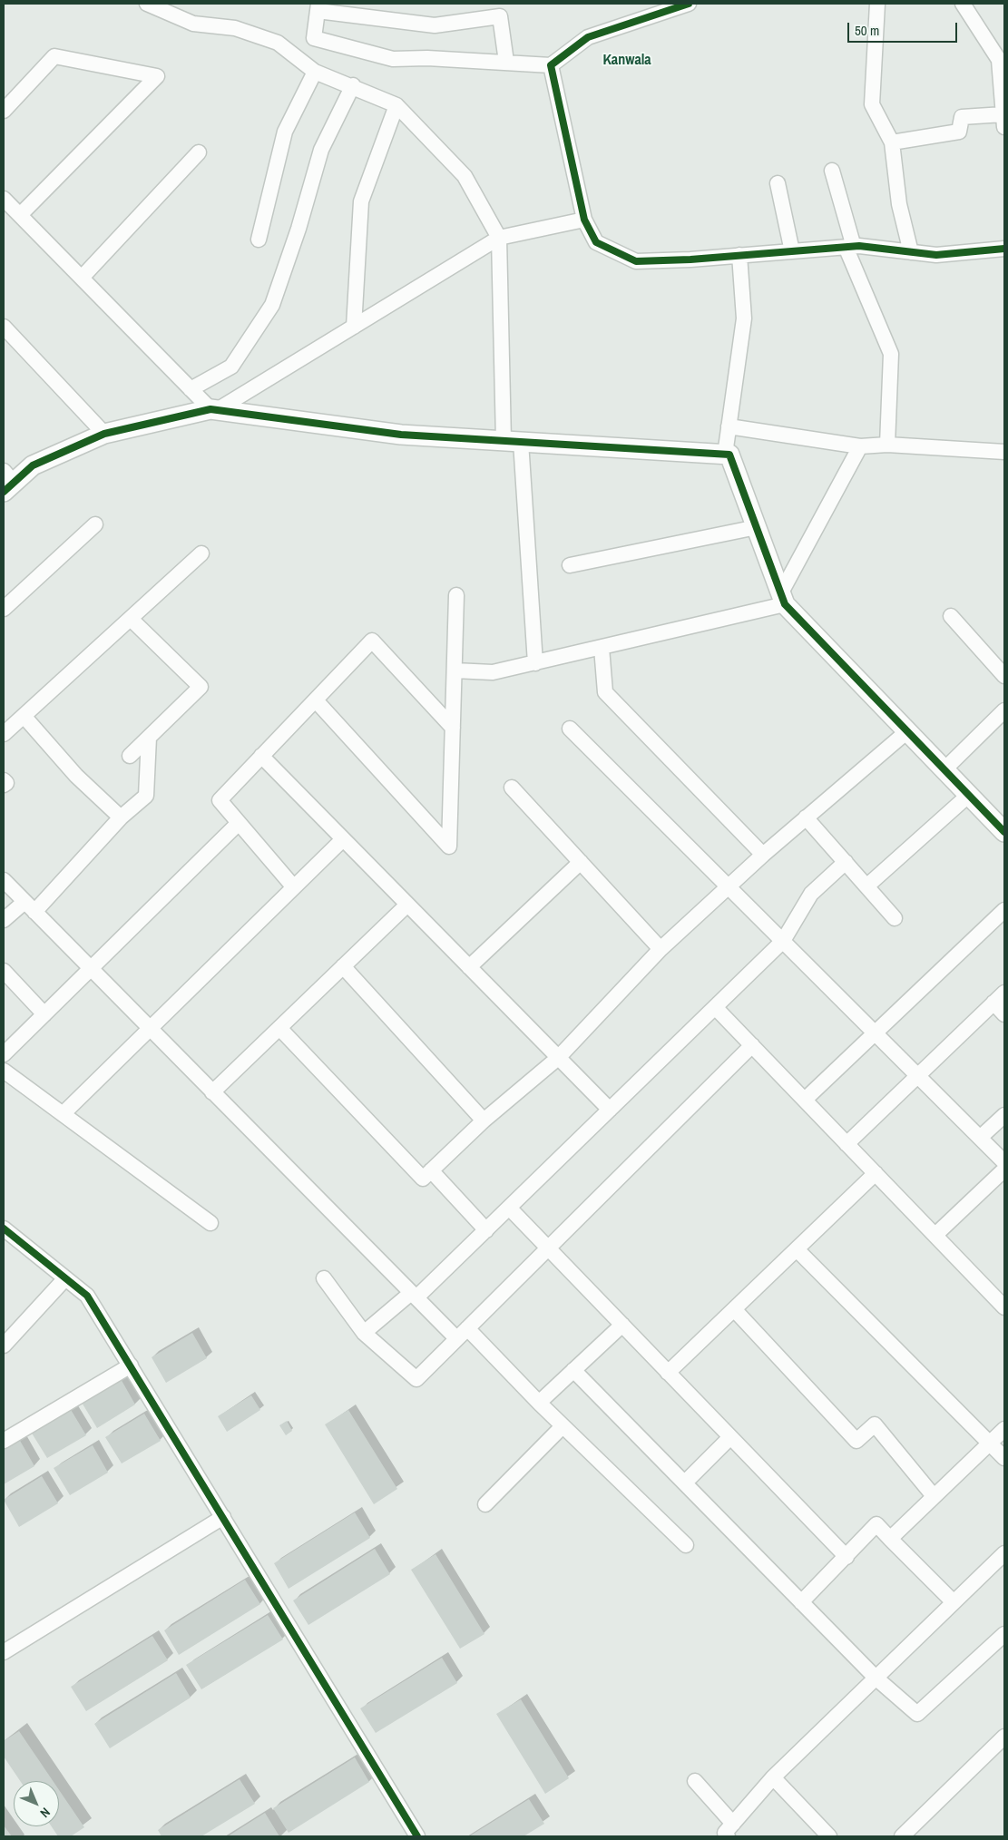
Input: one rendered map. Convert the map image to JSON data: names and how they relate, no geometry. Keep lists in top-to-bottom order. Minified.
{"districts":["Kanwala"],"scale_bar":"50 m","north":"bottom right"}
